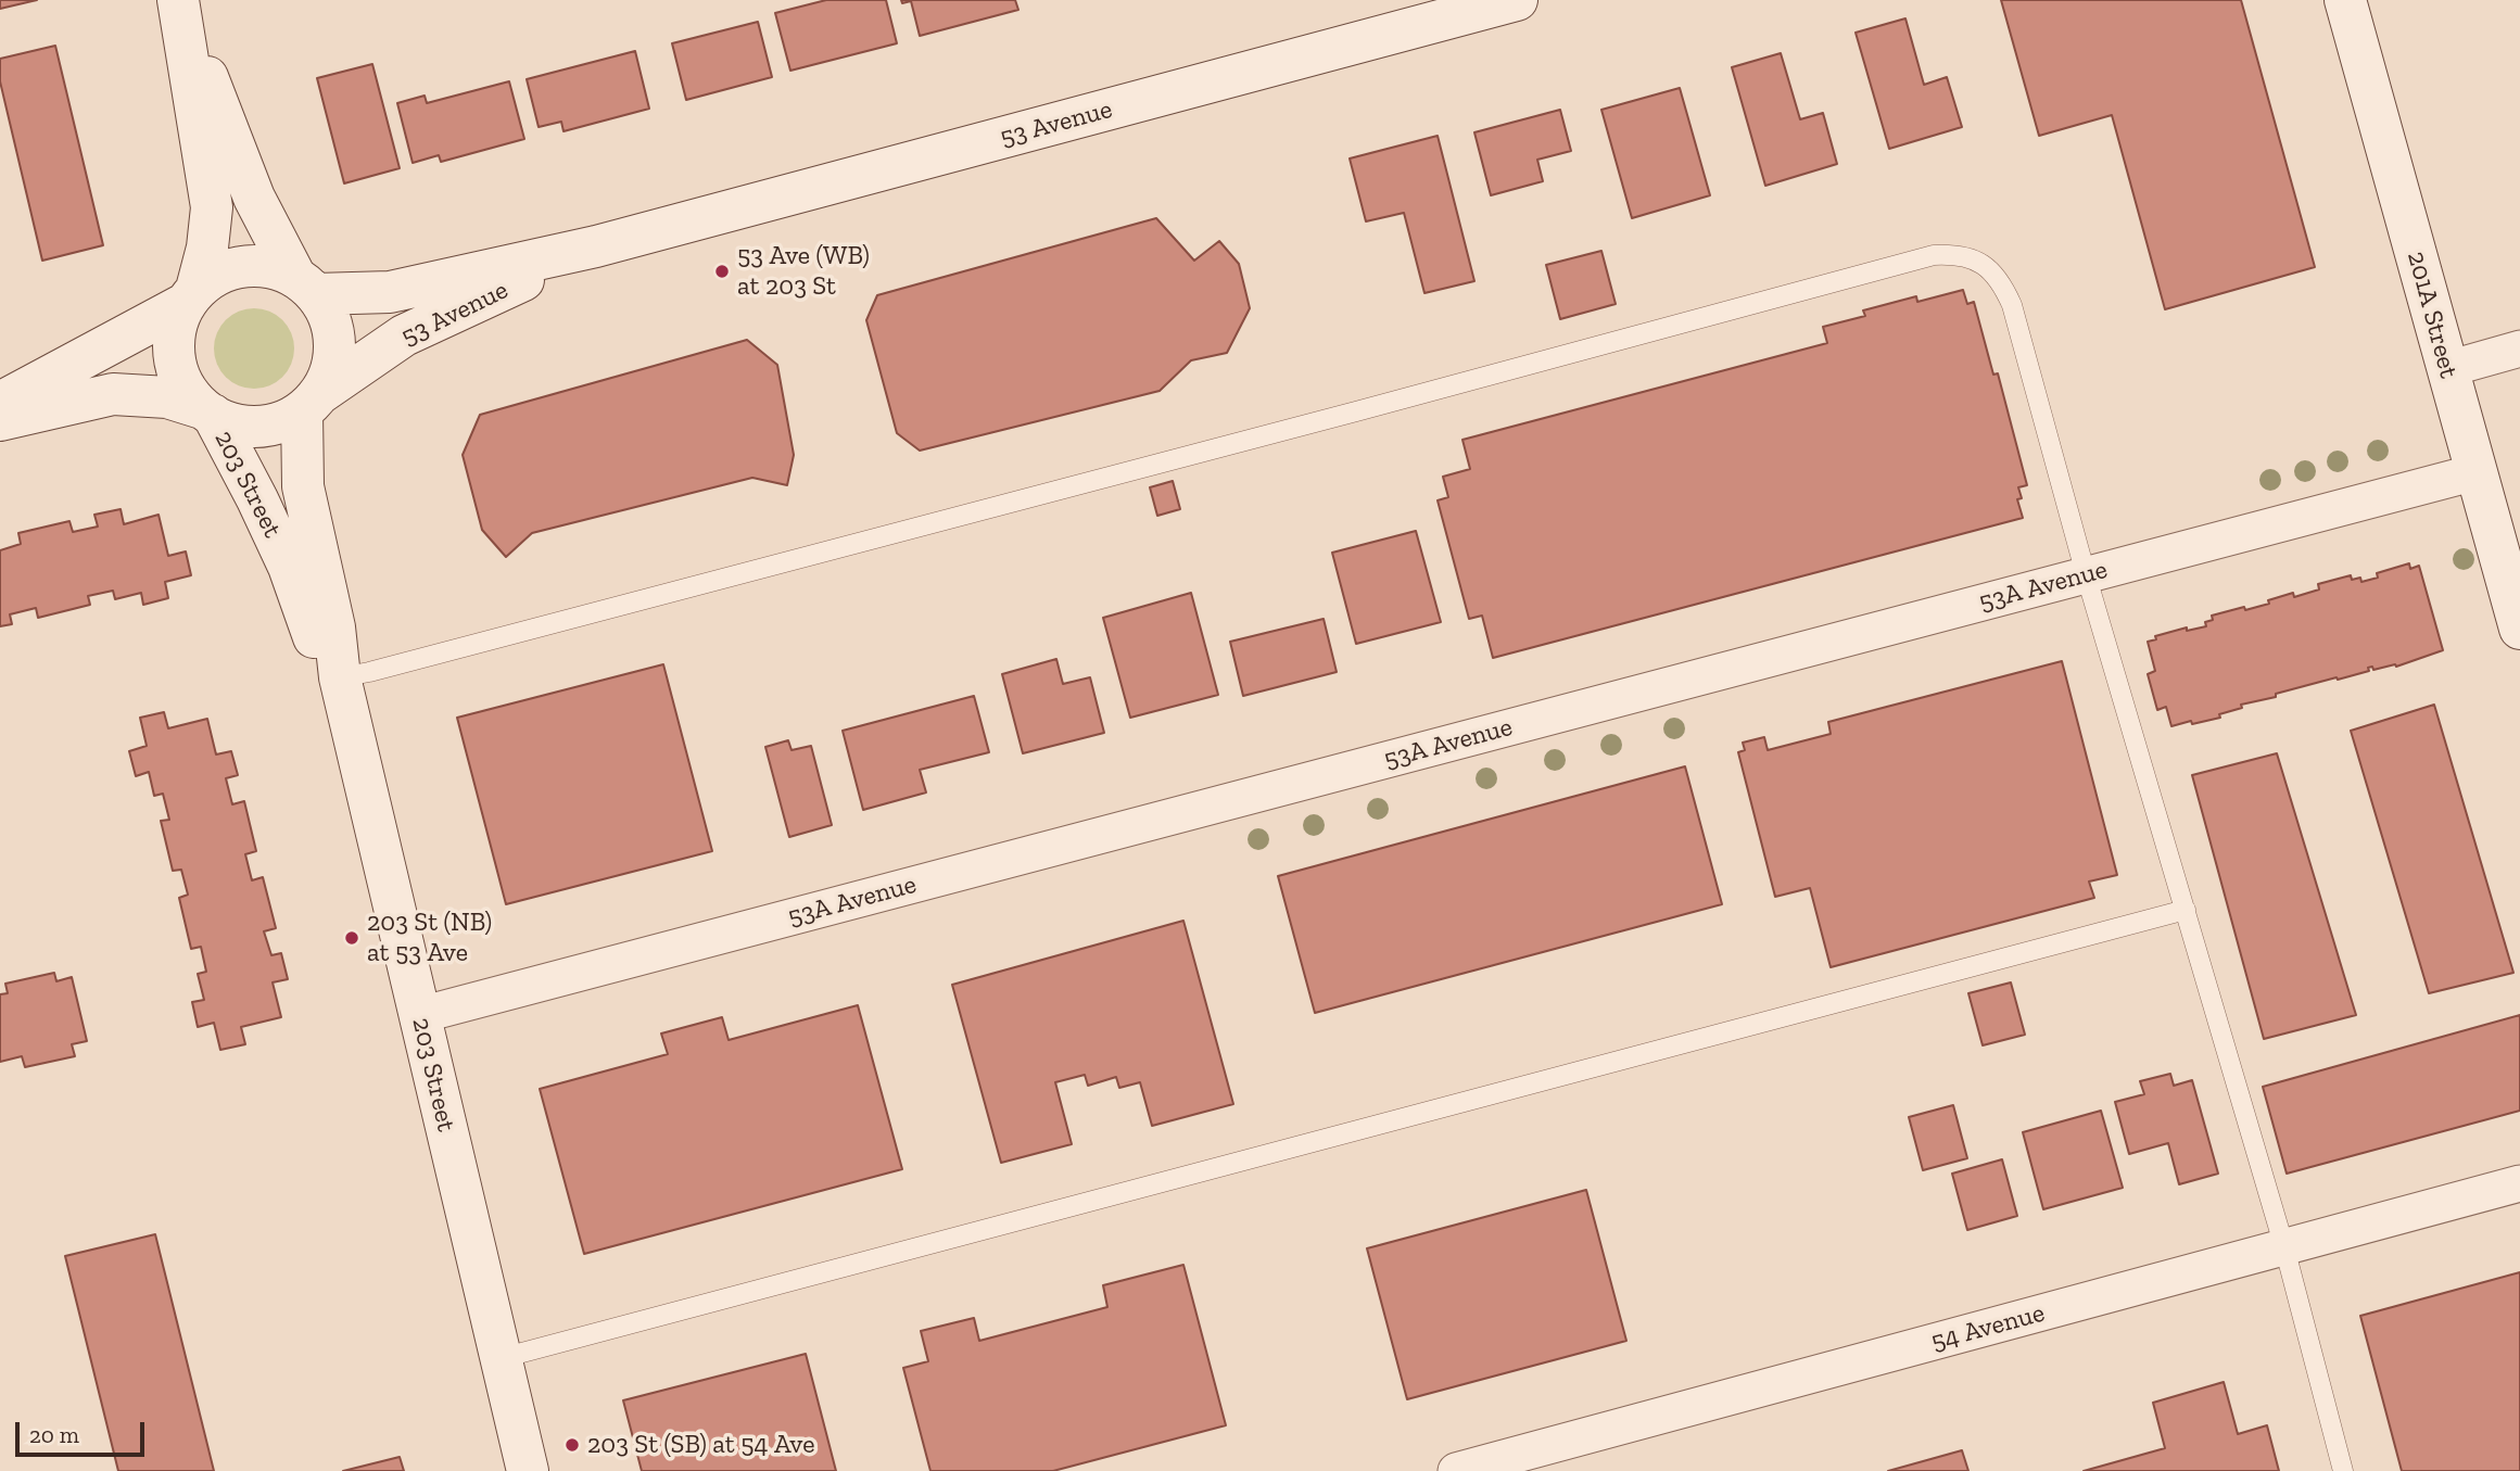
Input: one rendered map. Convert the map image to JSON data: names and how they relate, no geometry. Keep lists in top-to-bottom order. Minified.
{"streets":{"street":["53 Avenue","201A Street","203 Street","53A Avenue","54 Avenue"]},"crossings":[["53 Avenue","203 Street"],["201A Street","53A Avenue"],["203 Street","53A Avenue"]],"places":["53 Ave (WB) at 203 St","203 St (NB) at 53 Ave","203 St (SB) at 54 Ave"],"scale_bar":"20 m"}
